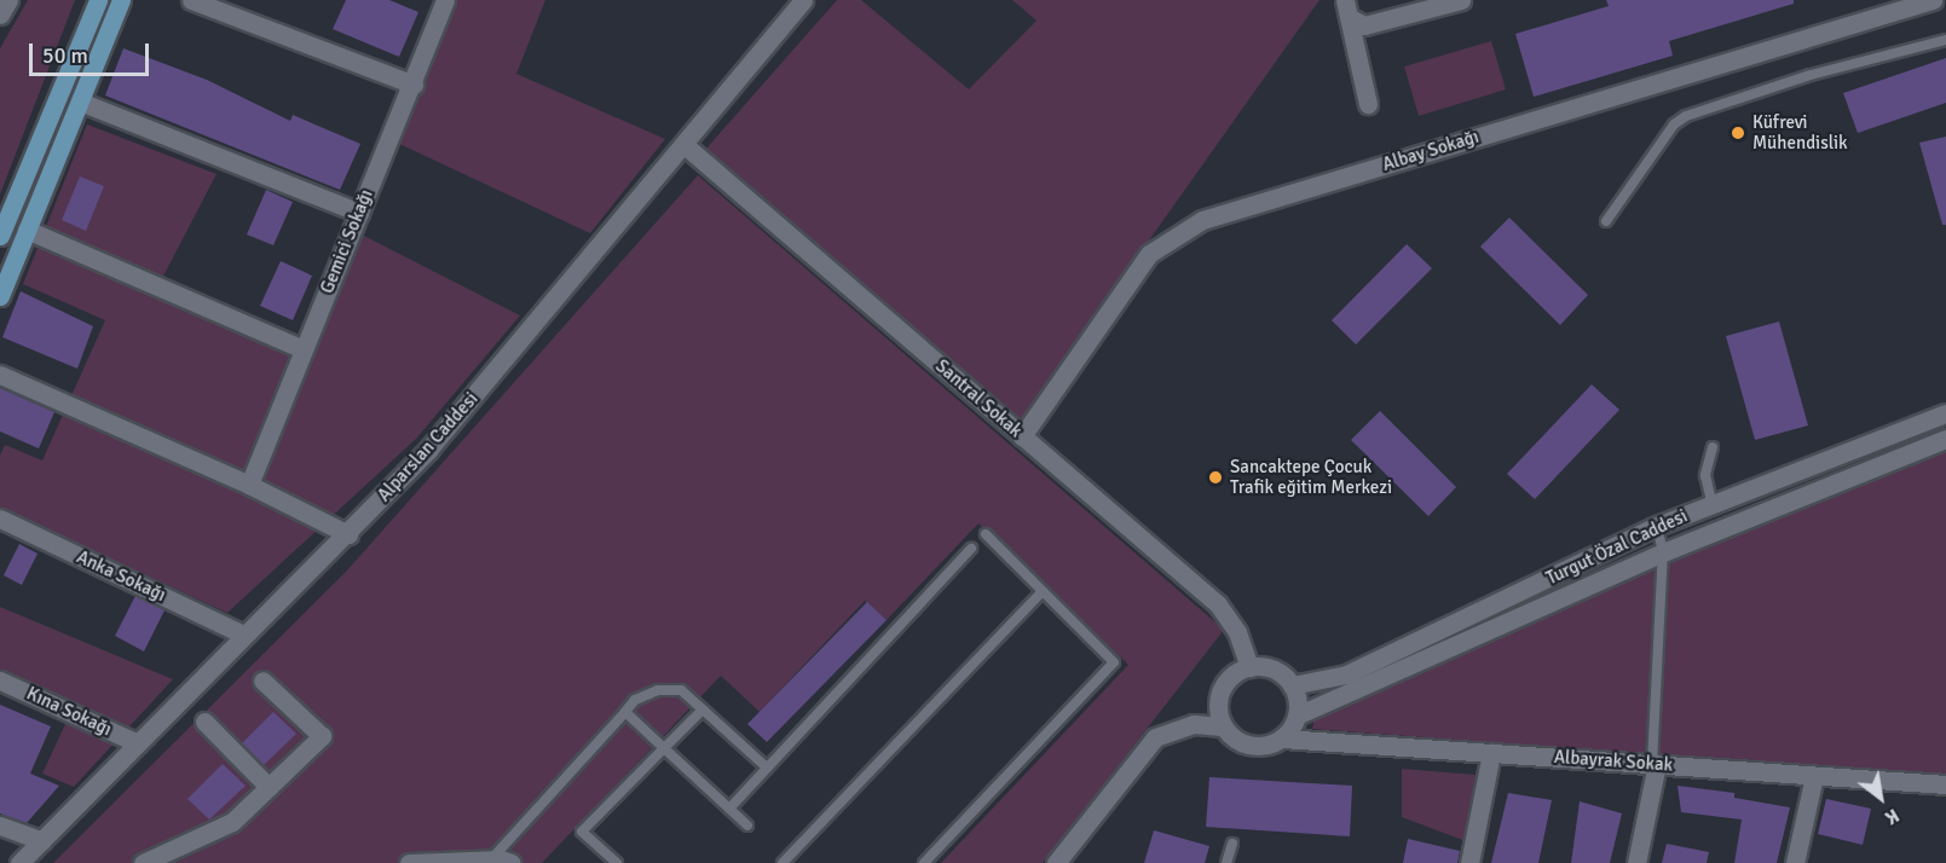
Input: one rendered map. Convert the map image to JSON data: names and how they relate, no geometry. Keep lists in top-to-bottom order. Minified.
{"streets":{"street":["Albay Sokağı","Gemici Sokağı","Santral Sokak","Alparslan Caddesi","Turgut Özal Caddesi","Anka Sokağı","Kına Sokağı","Albayrak Sokak"]},"crossings":[["Albay Sokağı","Santral Sokak"],["Santral Sokak","Alparslan Caddesi"],["Santral Sokak","Turgut Özal Caddesi"],["Santral Sokak","Albayrak Sokak"],["Alparslan Caddesi","Anka Sokağı"],["Alparslan Caddesi","Kına Sokağı"],["Turgut Özal Caddesi","Albayrak Sokak"]],"places":["Küfrevi Mühendislik","Sancaktepe Çocuk Trafik eğitim Merkezi"],"scale_bar":"50 m","north":"bottom right"}
